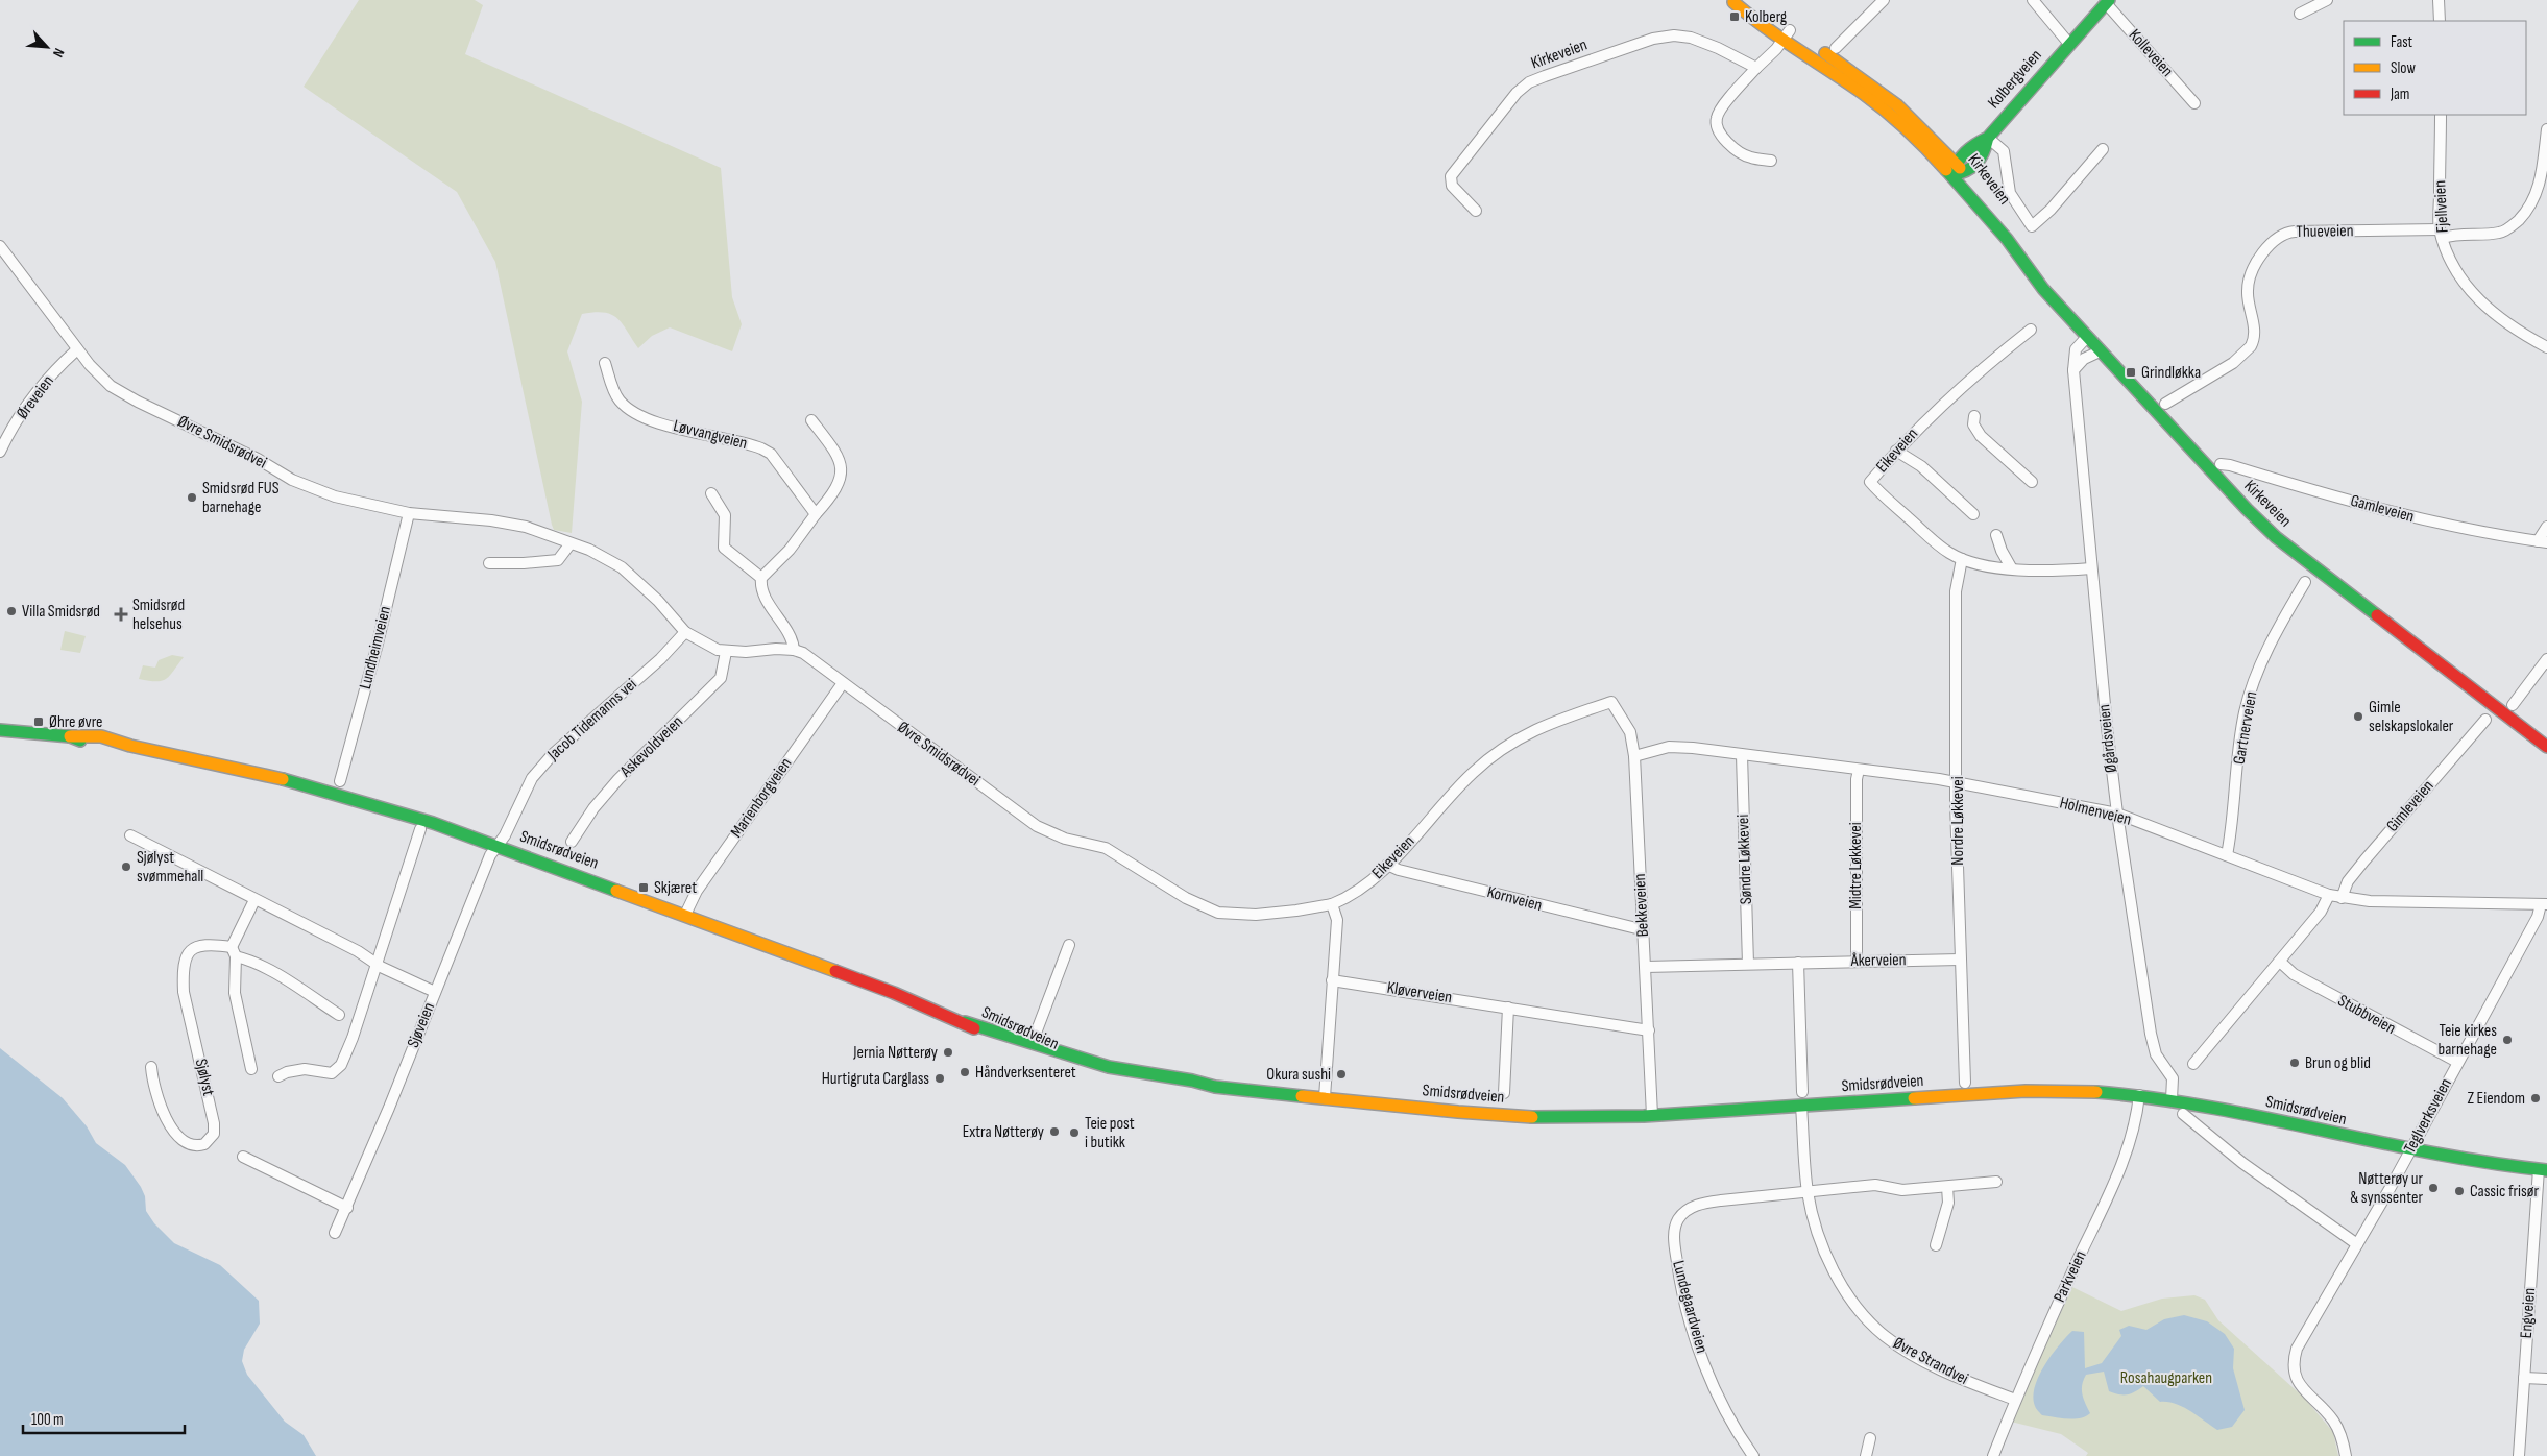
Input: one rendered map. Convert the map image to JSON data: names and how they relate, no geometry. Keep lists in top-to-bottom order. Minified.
{"streets":{"main road":["Kirkeveien","Kolbergveien","Smidsrødveien"],"street":["Kolleveien","Fjellveien","Thueveien","Øreveien","Løvvangveien","Øvre Smidsrødvei","Eikeveien","Gamleveien","Lundheimveien","Jacob Tidemanns vei","Gartnerveien","Øgårdsveien","Askevoldveien","Marienborgveien","Gimleveien","Holmenveien","Nordre Løkkevei","Søndre Løkkevei","Midtre Løkkevei","Kornveien","Bekkeveien","Åkerveien","Kløverveien","Stubbveien","Sjøveien","Sjølyst","Teglverksveien","Parkveien","Lundegaardveien","Engveien","Øvre Strandvei"]},"crossings":[["Kolleveien","Kolbergveien"],["Kirkeveien","Kolbergveien"],["Kirkeveien","Øgårdsveien"],["Fjellveien","Thueveien"],["Øreveien","Øvre Smidsrødvei"],["Øvre Smidsrødvei","Eikeveien"],["Øvre Smidsrødvei","Lundheimveien"],["Øvre Smidsrødvei","Jacob Tidemanns vei"],["Øvre Smidsrødvei","Askevoldveien"],["Øvre Smidsrødvei","Marienborgveien"],["Eikeveien","Øgårdsveien"],["Eikeveien","Nordre Løkkevei"],["Eikeveien","Kornveien"],["Eikeveien","Bekkeveien"],["Jacob Tidemanns vei","Smidsrødveien"],["Jacob Tidemanns vei","Sjøveien"],["Gartnerveien","Holmenveien"],["Øgårdsveien","Holmenveien"],["Øgårdsveien","Smidsrødveien"],["Marienborgveien","Smidsrødveien"],["Gimleveien","Holmenveien"],["Holmenveien","Nordre Løkkevei"],["Holmenveien","Søndre Løkkevei"],["Holmenveien","Midtre Løkkevei"],["Holmenveien","Bekkeveien"],["Holmenveien","Teglverksveien"],["Nordre Løkkevei","Åkerveien"],["Smidsrødveien","Bekkeveien"],["Smidsrødveien","Sjøveien"],["Smidsrødveien","Teglverksveien"],["Smidsrødveien","Parkveien"],["Smidsrødveien","Engveien"],["Smidsrødveien","Øvre Strandvei"],["Søndre Løkkevei","Åkerveien"],["Midtre Løkkevei","Åkerveien"],["Kornveien","Bekkeveien"],["Bekkeveien","Åkerveien"],["Bekkeveien","Kløverveien"],["Stubbveien","Teglverksveien"],["Parkveien","Øvre Strandvei"],["Lundegaardveien","Øvre Strandvei"]],"parks":["Rosahaugparken"],"places":{"transit":["Kolberg","Grindløkka","Øhre øvre","Skjæret"],"other":["Smidsrød FUS barnehage","Villa Smidsrød","Gimle selskapslokaler","Sjølyst svømmehall","Teie kirkes barnehage","Jernia Nøtterøy","Brun og blid","Håndverksenteret","Okura sushi","Hurtigruta Carglass","Z Eiendom","Extra Nøtterøy","Teie post i butikk","Nøtterøy ur & synssenter","Cassic frisør"],"health":["Smidsrød helsehus"]},"legend":["Fast","Slow","Jam"],"scale_bar":"100 m","north":"bottom right"}
